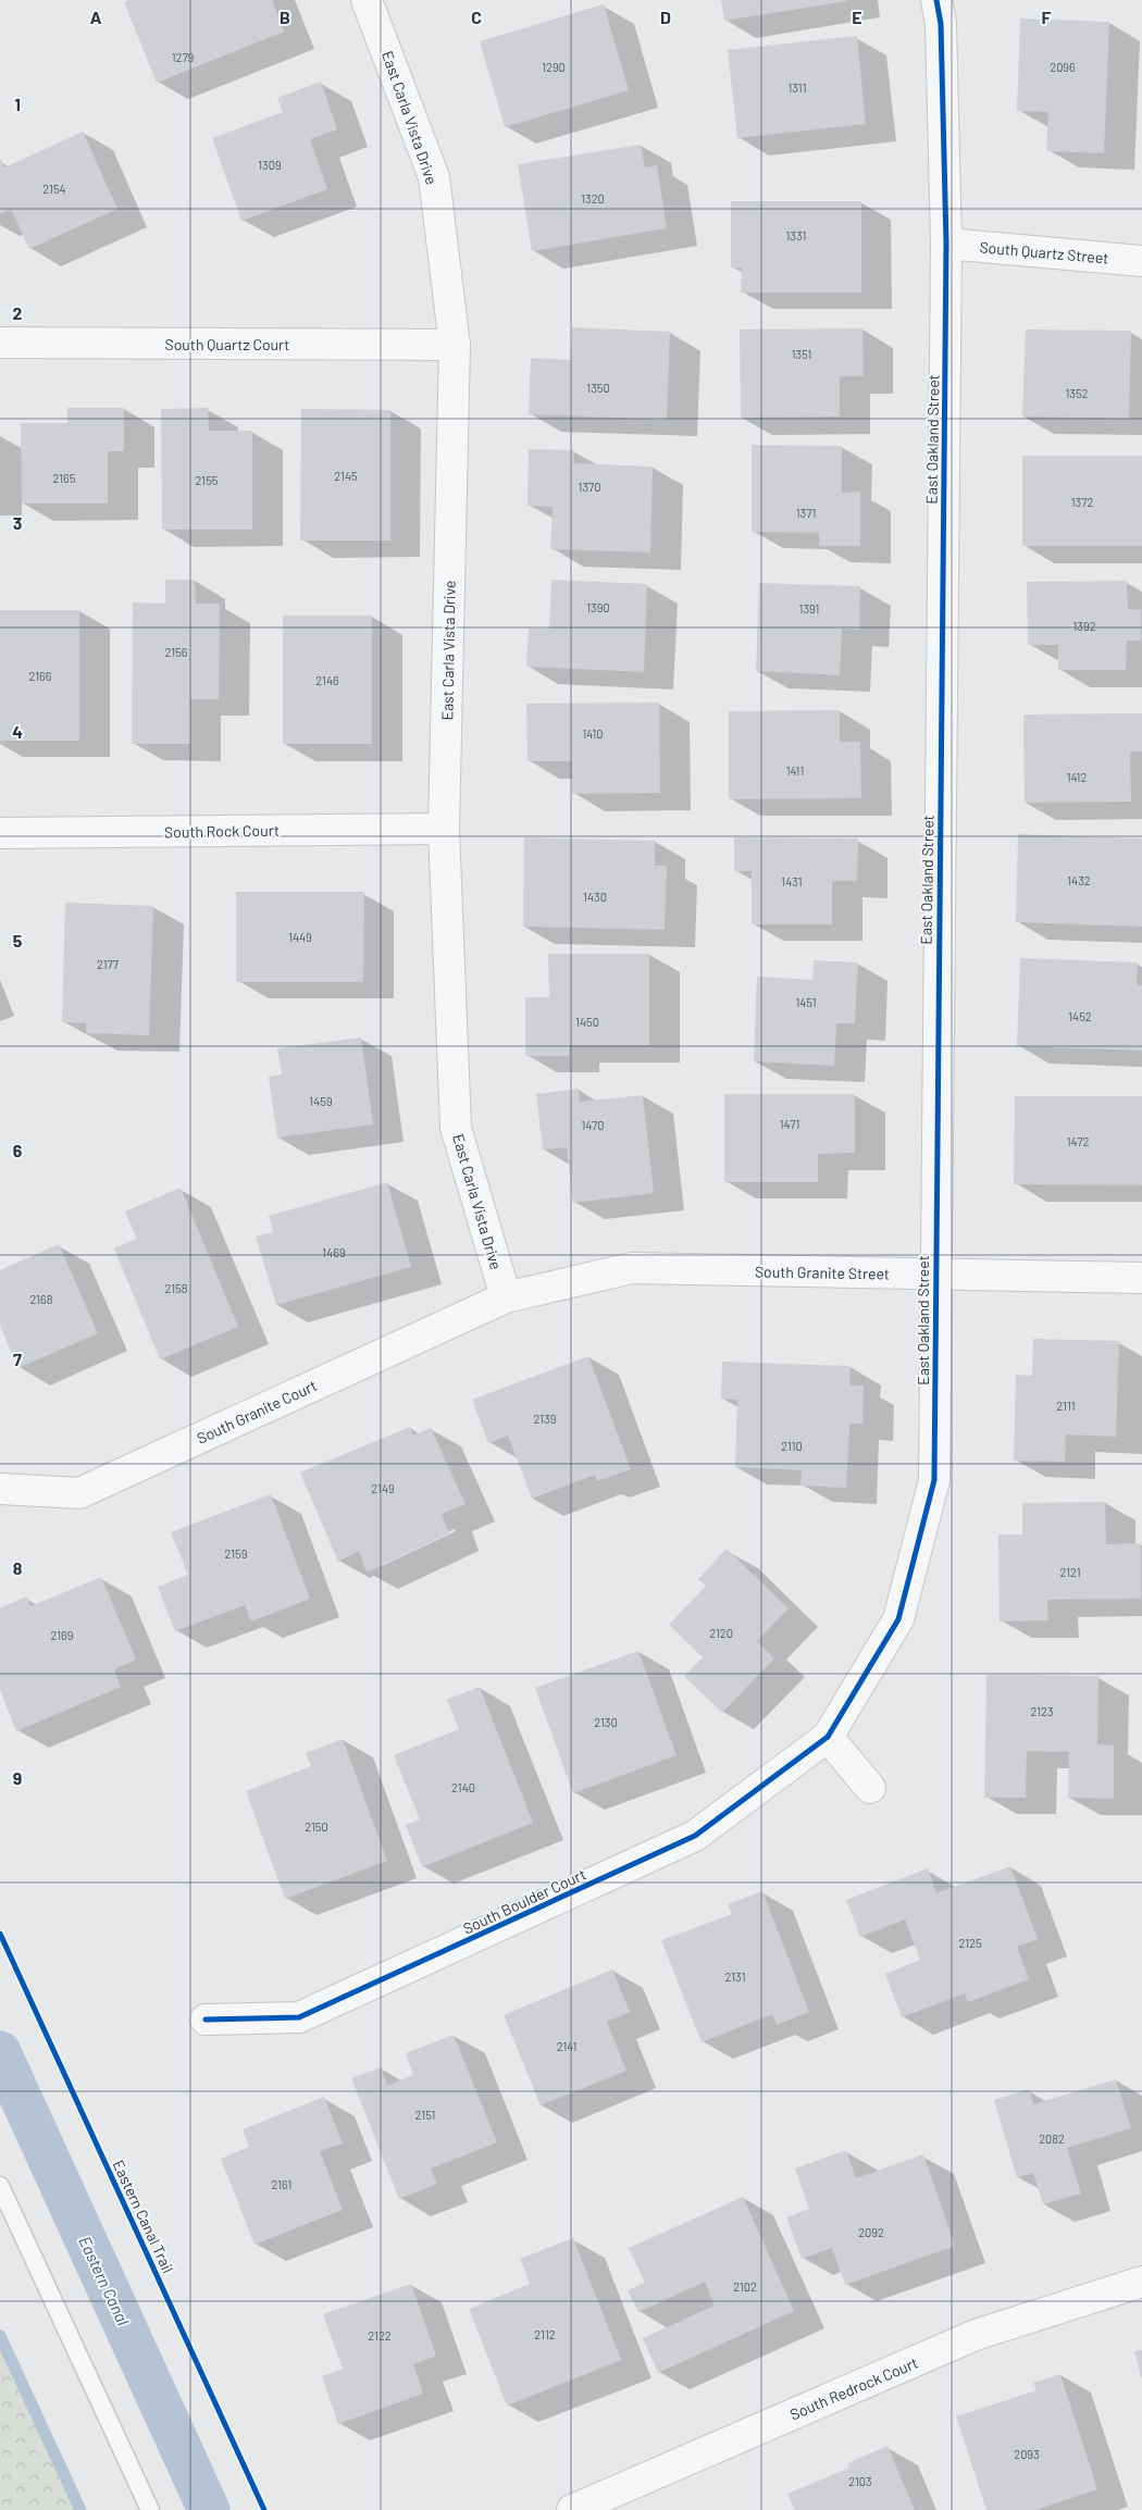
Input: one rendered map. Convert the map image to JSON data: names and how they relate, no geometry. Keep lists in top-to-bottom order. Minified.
{"streets":{"street":["East Carla Vista Drive","South Quartz Street","South Quartz Court","East Oakland Street","South Rock Court","South Granite Street","South Granite Court","South Boulder Court","South Redrock Court"],"cycle path":["Eastern Canal Trail"]},"crossings":[["East Carla Vista Drive","South Quartz Court"],["East Carla Vista Drive","South Rock Court"],["East Carla Vista Drive","South Granite Street"],["East Carla Vista Drive","South Granite Court"],["South Quartz Street","East Oakland Street"],["East Oakland Street","South Granite Street"],["East Oakland Street","South Boulder Court"],["South Granite Street","South Granite Court"]],"water":["Eastern Canal"],"house_numbers":["1279","1290","2096","1311","1309","2154","1320","1331","1351","1350","1352","2145","2165","2155","1370","1372","1371","1390","1391","1392","2156","2166","2146","1410","1411","1412","1432","1431","1430","1449","2177","1451","1452","1450","1459","1471","1470","1472","1469","2158","2168","2111","2139","2110","2149","2159","2121","2120","2169","2123","2130","2140","2150","2125","2131","2141","2151","2082","2161","2092","2102","2112","2122","2093","2103"],"grid":{"columns":["A","B","C","D","E","F"],"rows":["1","2","3","4","5","6","7","8","9"]}}
